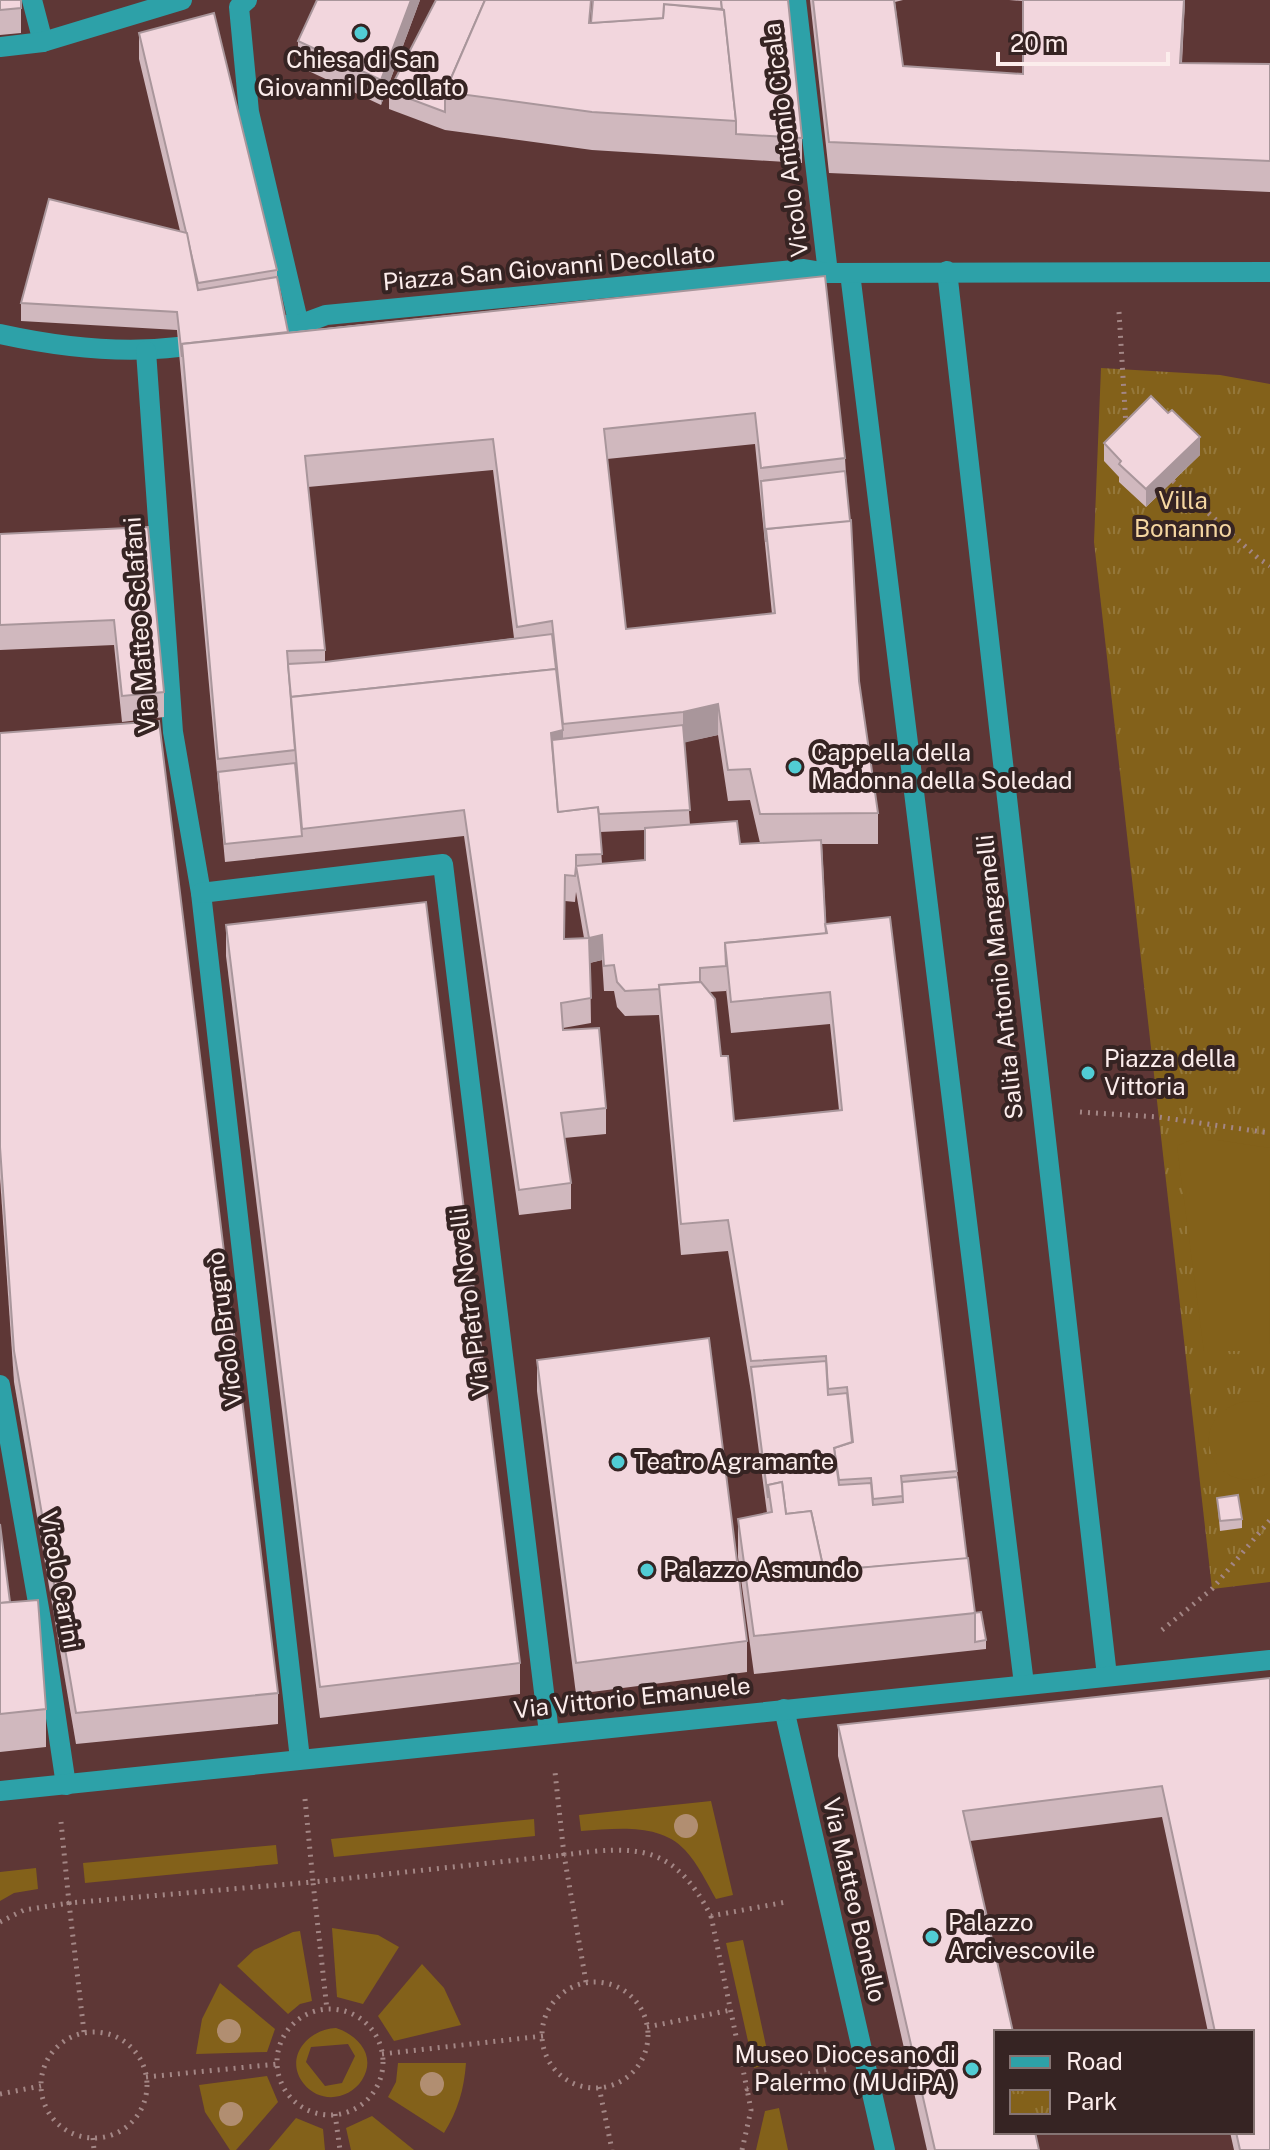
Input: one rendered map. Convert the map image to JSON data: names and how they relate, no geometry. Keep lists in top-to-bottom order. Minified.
{"streets":{"street":["Vicolo Antonio Cicala","Piazza San Giovanni Decollato","Via Matteo Sclafani","Salita Antonio Manganelli","Via Pietro Novelli","Vicolo Brugnò","Vicolo Carini","Via Vittorio Emanuele","Via Matteo Bonello"]},"crossings":[["Vicolo Antonio Cicala","Piazza San Giovanni Decollato"],["Piazza San Giovanni Decollato","Salita Antonio Manganelli"],["Via Matteo Sclafani","Via Pietro Novelli"],["Via Matteo Sclafani","Vicolo Brugnò"],["Salita Antonio Manganelli","Via Vittorio Emanuele"],["Via Pietro Novelli","Vicolo Brugnò"],["Via Pietro Novelli","Via Vittorio Emanuele"],["Vicolo Brugnò","Via Vittorio Emanuele"],["Vicolo Carini","Via Vittorio Emanuele"],["Via Vittorio Emanuele","Via Matteo Bonello"]],"parks":["Villa Bonanno"],"places":["Chiesa di San Giovanni Decollato","Cappella della Madonna della Soledad","Piazza della Vittoria","Teatro Agramante","Palazzo Asmundo","Palazzo Arcivescovile","Museo Diocesano di Palermo (MUdiPA)"],"legend":["Road","Park"],"scale_bar":"20 m"}
